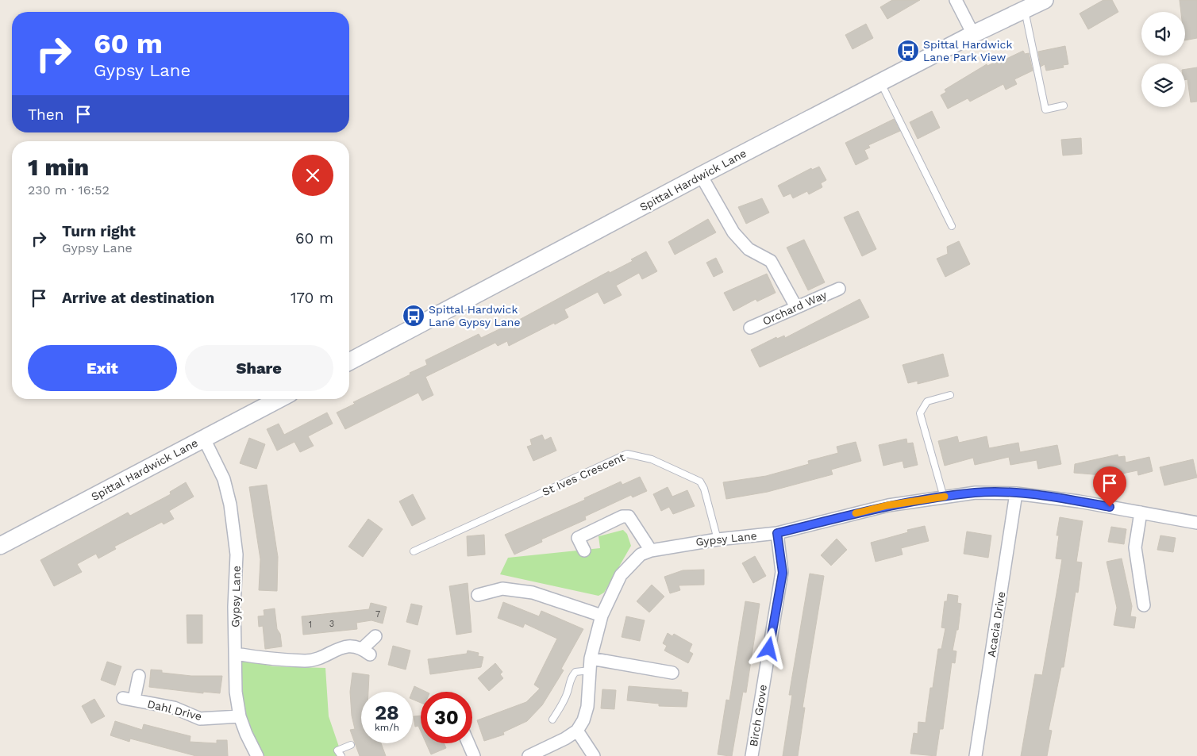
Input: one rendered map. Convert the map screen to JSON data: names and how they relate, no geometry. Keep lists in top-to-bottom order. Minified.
{"streets":{"street":["Spittal Hardwick Lane","Orchard Way","Gypsy Lane","Acacia Drive","Dahl Drive","Birch Grove"],"lane":["St Ives Crescent"]},"crossings":[["Spittal Hardwick Lane","Gypsy Lane"],["St Ives Crescent","Gypsy Lane"],["Gypsy Lane","Acacia Drive"],["Gypsy Lane","Dahl Drive"],["Gypsy Lane","Birch Grove"]],"places":{"bus stop":["Spittal Hardwick Lane Park View","Spittal Hardwick Lane Gypsy Lane"]},"house_numbers":["7","3","1"],"page":{"turn":["60 m","Gypsy Lane"],"then":"Then","heading":["1 min","230 m · 16:52"],"list":[{"name":"Turn right","note":"Gypsy Lane","value":"60 m"},{"name":"Arrive at destination","value":"170 m"}],"buttons":["Exit","Share"],"speed":"28 km/h","limit":"30"}}
